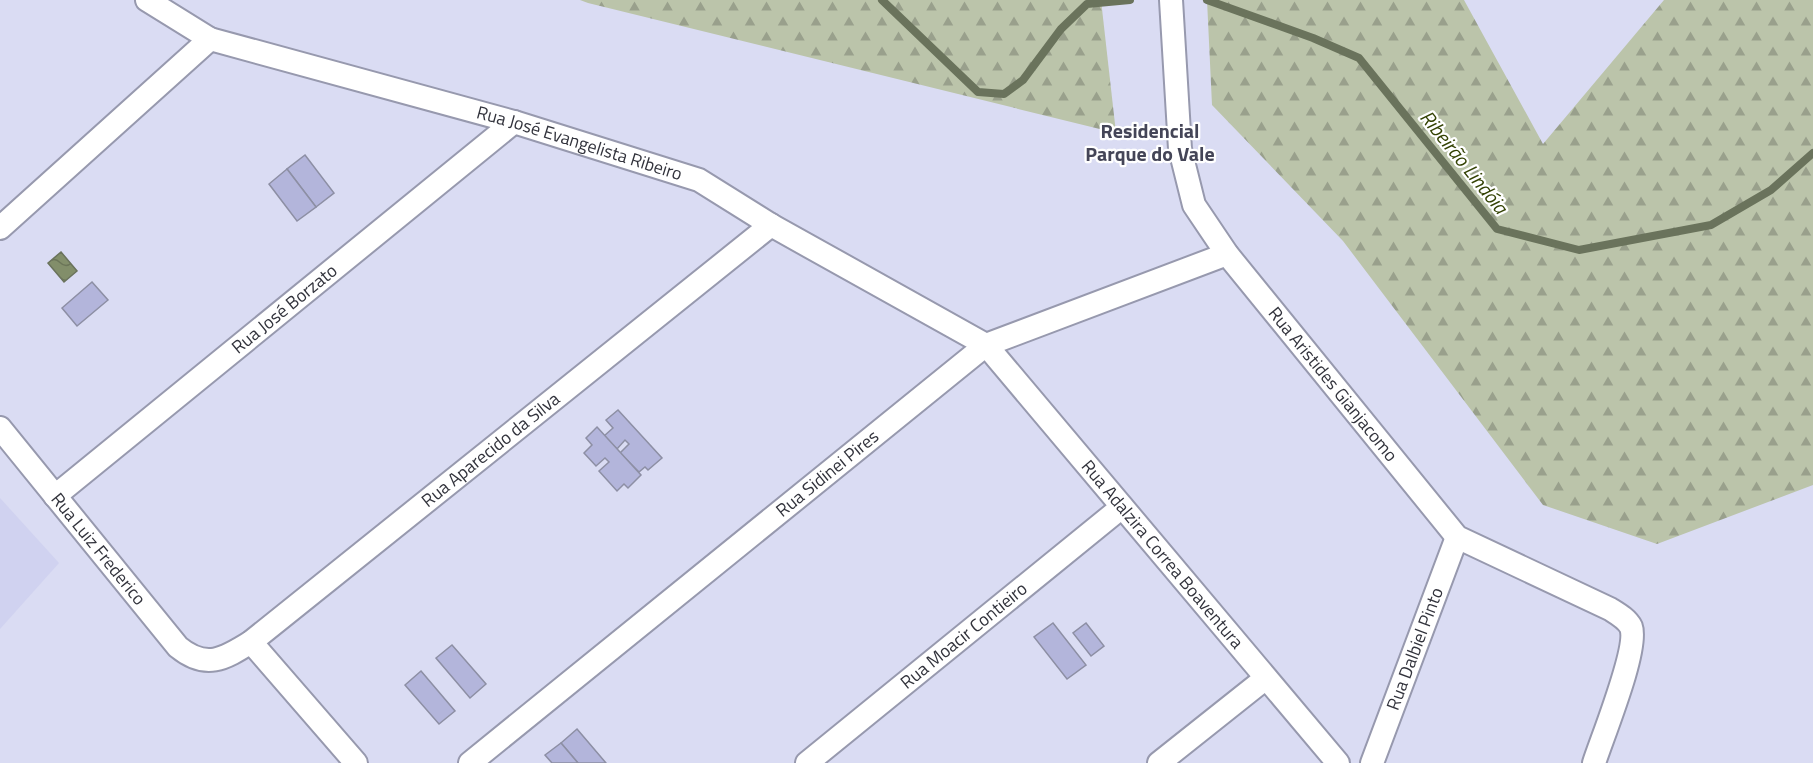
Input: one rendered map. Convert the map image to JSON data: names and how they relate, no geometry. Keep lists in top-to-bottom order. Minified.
{"streets":{"street":["Rua José Evangelista Ribeiro","Rua José Borzato","Rua Aristides Gianjacomo","Rua Aparecido da Silva","Rua Sidinei Pires","Rua Luiz Frederico","Rua Adalzira Correa Boaventura","Rua Moacir Contieiro","Rua Dalbiel Pinto"]},"crossings":[["Rua José Evangelista Ribeiro","Rua José Borzato"],["Rua José Evangelista Ribeiro","Rua Aparecido da Silva"],["Rua José Evangelista Ribeiro","Rua Sidinei Pires"],["Rua José Evangelista Ribeiro","Rua Adalzira Correa Boaventura"],["Rua José Borzato","Rua Luiz Frederico"],["Rua Aristides Gianjacomo","Rua Sidinei Pires"],["Rua Aristides Gianjacomo","Rua Dalbiel Pinto"],["Rua Aparecido da Silva","Rua Luiz Frederico"],["Rua Sidinei Pires","Rua Adalzira Correa Boaventura"],["Rua Adalzira Correa Boaventura","Rua Moacir Contieiro"]],"districts":["Residencial Parque do Vale"],"water":["Ribeirão Lindóia"]}
